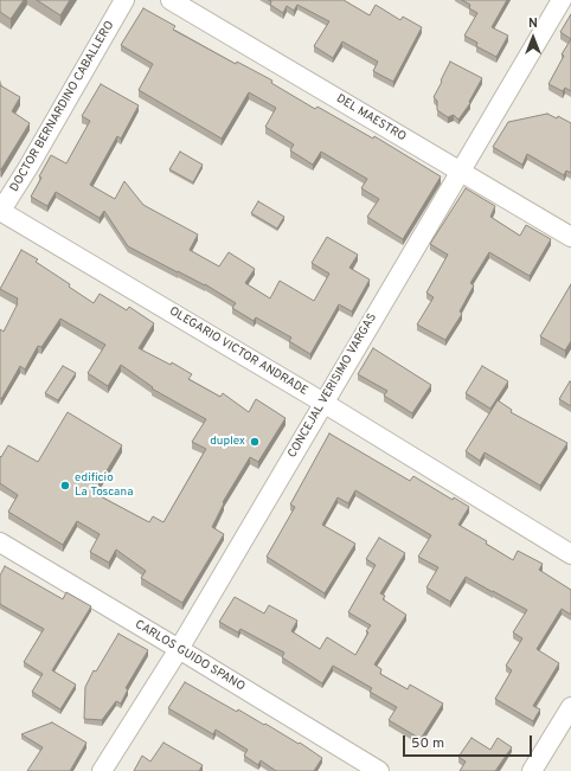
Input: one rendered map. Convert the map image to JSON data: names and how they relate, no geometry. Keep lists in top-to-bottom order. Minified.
{"streets":{"street":["DOCTOR BERNARDINO CABALLERO","DEL MAESTRO","OLEGARIO VICTOR ANDRADE","CONCEJAL VERISIMO VARGAS","CARLOS GUIDO SPANO"]},"crossings":[["DOCTOR BERNARDINO CABALLERO","OLEGARIO VICTOR ANDRADE"],["DEL MAESTRO","CONCEJAL VERISIMO VARGAS"],["OLEGARIO VICTOR ANDRADE","CONCEJAL VERISIMO VARGAS"],["CONCEJAL VERISIMO VARGAS","CARLOS GUIDO SPANO"]],"places":["duplex","edificio La Toscana"],"scale_bar":"50 m","north":"top"}
